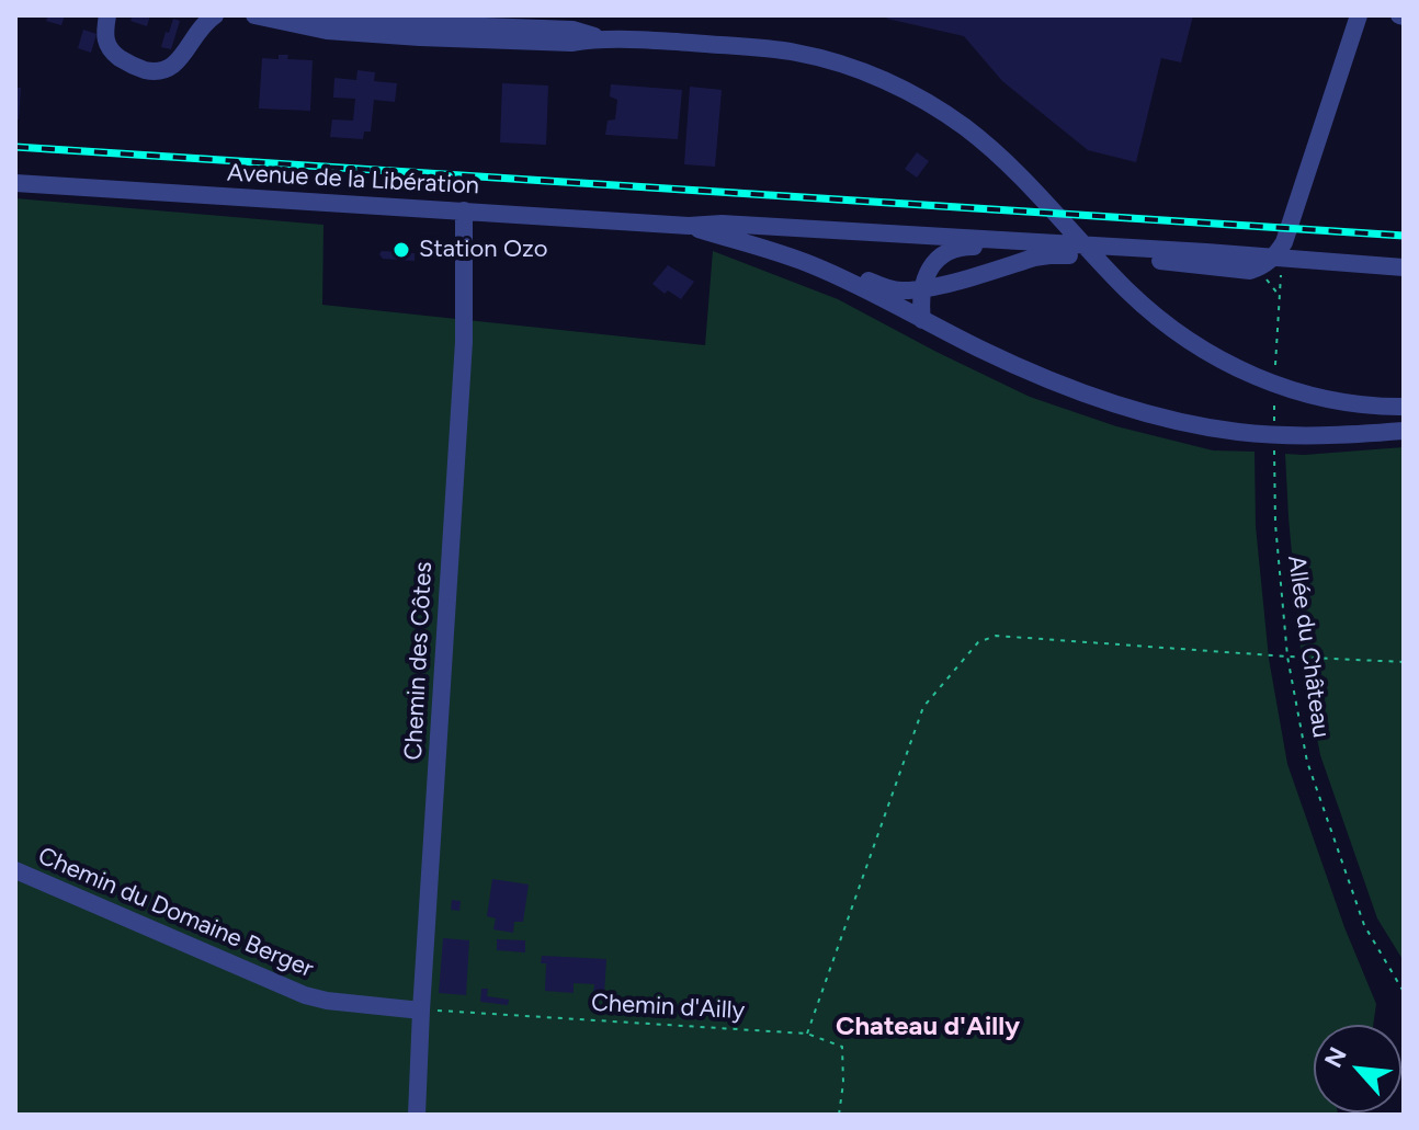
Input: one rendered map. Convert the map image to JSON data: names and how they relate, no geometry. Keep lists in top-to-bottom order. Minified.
{"streets":{"street":["Avenue de la Libération","Chemin des Côtes","Chemin du Domaine Berger"],"path":["Allée du Château","Chemin d'Ailly"]},"crossings":[["Avenue de la Libération","Chemin des Côtes"],["Chemin des Côtes","Chemin du Domaine Berger"],["Chemin des Côtes","Chemin d'Ailly"],["Chemin du Domaine Berger","Chemin d'Ailly"]],"districts":["Chateau d'Ailly"],"places":["Station Ozo"],"north":"top left"}
